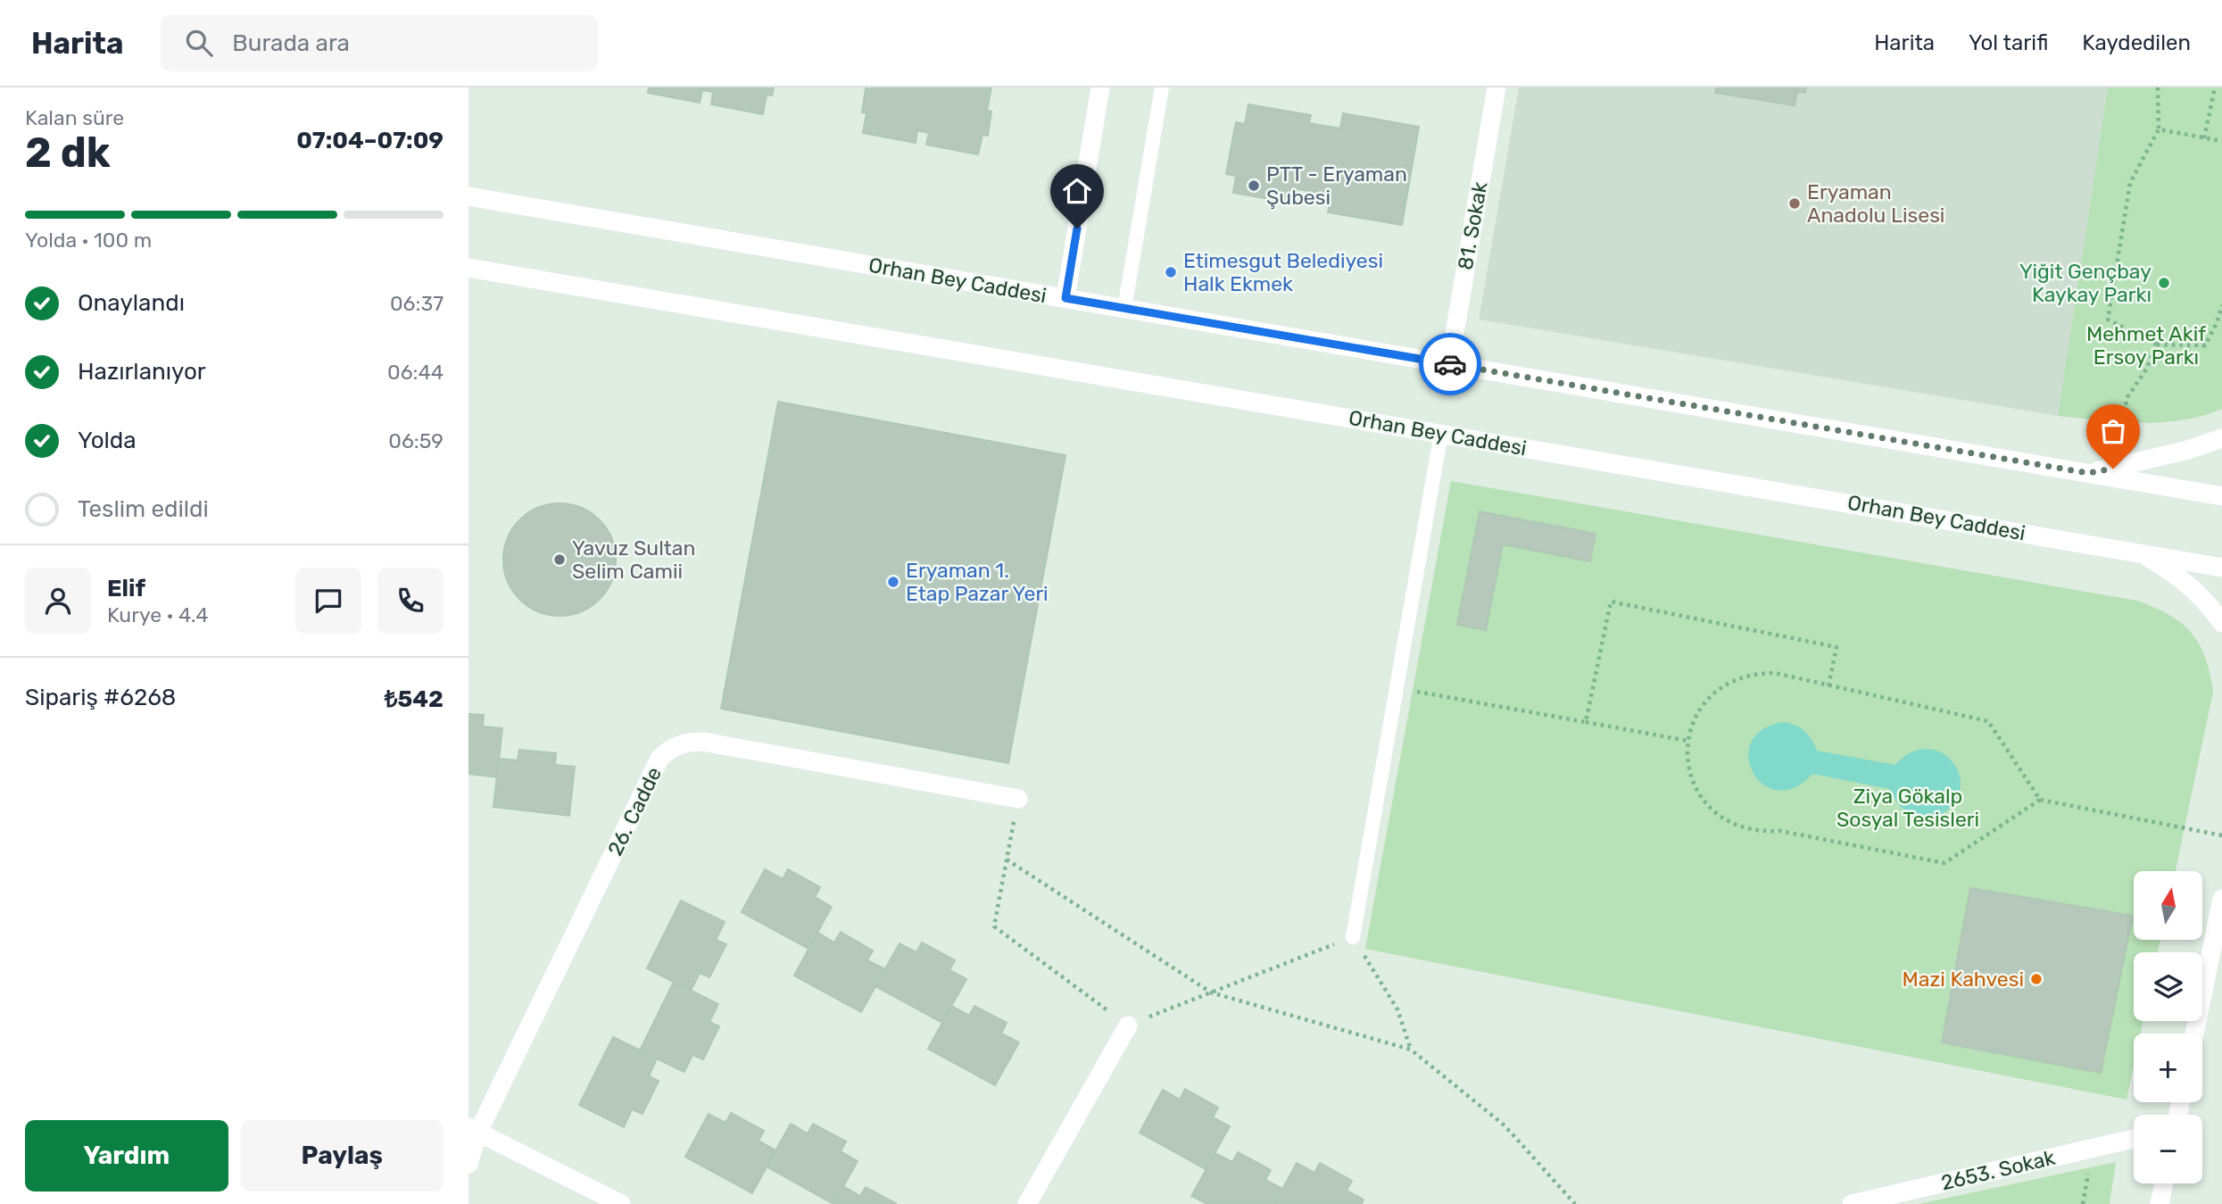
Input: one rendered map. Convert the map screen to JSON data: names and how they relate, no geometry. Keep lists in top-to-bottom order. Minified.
{"streets":{"main road":["81. Sokak","Orhan Bey Caddesi","26. Cadde","2653. Sokak"]},"crossings":[["81. Sokak","Orhan Bey Caddesi"]],"parks":["Mehmet Akif Ersoy Parkı","Ziya Gökalp Sosyal Tesisleri"],"places":["PTT - Eryaman Şubesi","Eryaman Anadolu Lisesi","Etimesgut Belediyesi Halk Ekmek","Yiğit Gençbay Kaykay Parkı","Yavuz Sultan Selim Camii","Eryaman 1. Etap Pazar Yeri","Mazi Kahvesi"],"north":"top","page":{"header":"Harita","search":"Burada ara","nav":["Harita","Yol tarifi","Kaydedilen"],"heading":["2 dk","Kalan süre","07:04–07:09"],"panel":["Elif","Kurye · 4.4","Sipariş #6268","₺542"],"bar":"Yolda · 100 m","list":[["Onaylandı","06:37"],["Hazırlanıyor","06:44"],["Yolda","06:59"],"Teslim edildi"],"map_buttons":["+","−"],"buttons":["Yardım","Paylaş"]}}
